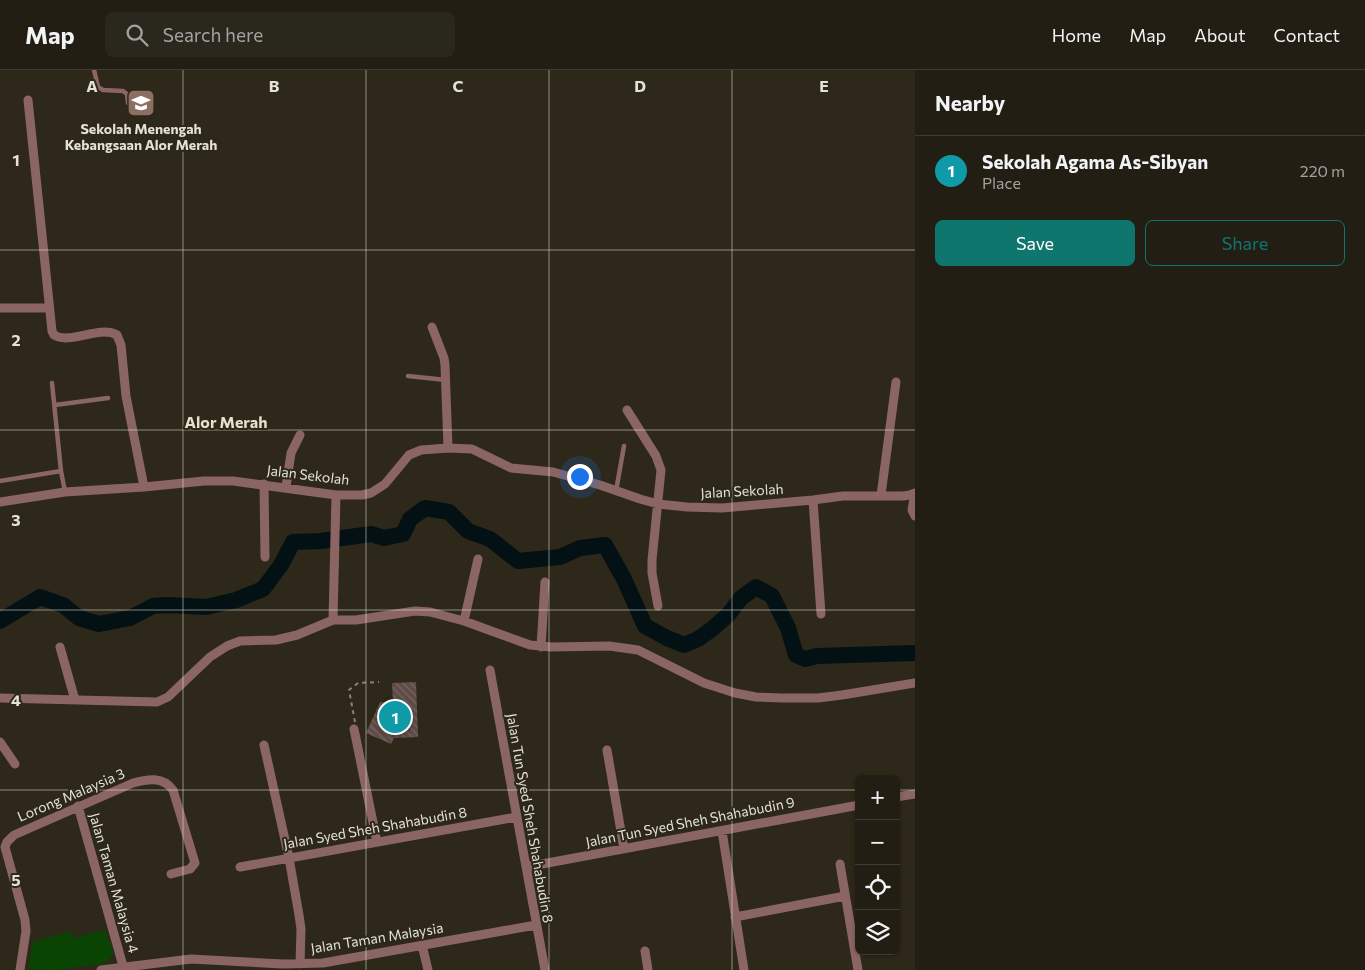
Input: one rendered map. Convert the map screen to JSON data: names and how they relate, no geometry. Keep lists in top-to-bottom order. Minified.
{"streets":{"street":["Jalan Sekolah","Lorong Malaysia 3","Jalan Tun Syed Sheh Shahabudin 8","Jalan Tun Syed Sheh Shahabudin 9","Jalan Syed Sheh Shahabudin 8","Jalan Taman Malaysia 4","Jalan Taman Malaysia"]},"crossings":[["Lorong Malaysia 3","Jalan Taman Malaysia 4"],["Jalan Tun Syed Sheh Shahabudin 8","Jalan Tun Syed Sheh Shahabudin 9"],["Jalan Tun Syed Sheh Shahabudin 8","Jalan Syed Sheh Shahabudin 8"],["Jalan Tun Syed Sheh Shahabudin 8","Jalan Taman Malaysia"],["Jalan Taman Malaysia 4","Jalan Taman Malaysia"]],"districts":["Alor Merah"],"places":{"school or university":["Sekolah Menengah Kebangsaan Alor Merah"]},"page":{"header":"Map","search":"Search here","nav":["Home","Map","About","Contact"],"heading":"Nearby","list":[{"mark":"1","name":"Sekolah Agama As-Sibyan","note":"Place","value":"220 m"}],"buttons":["Save","Share"],"pins":"1","map_buttons":["+","−"]},"grid":{"columns":["A","B","C","D","E"],"rows":["1","2","3","4","5"]}}
